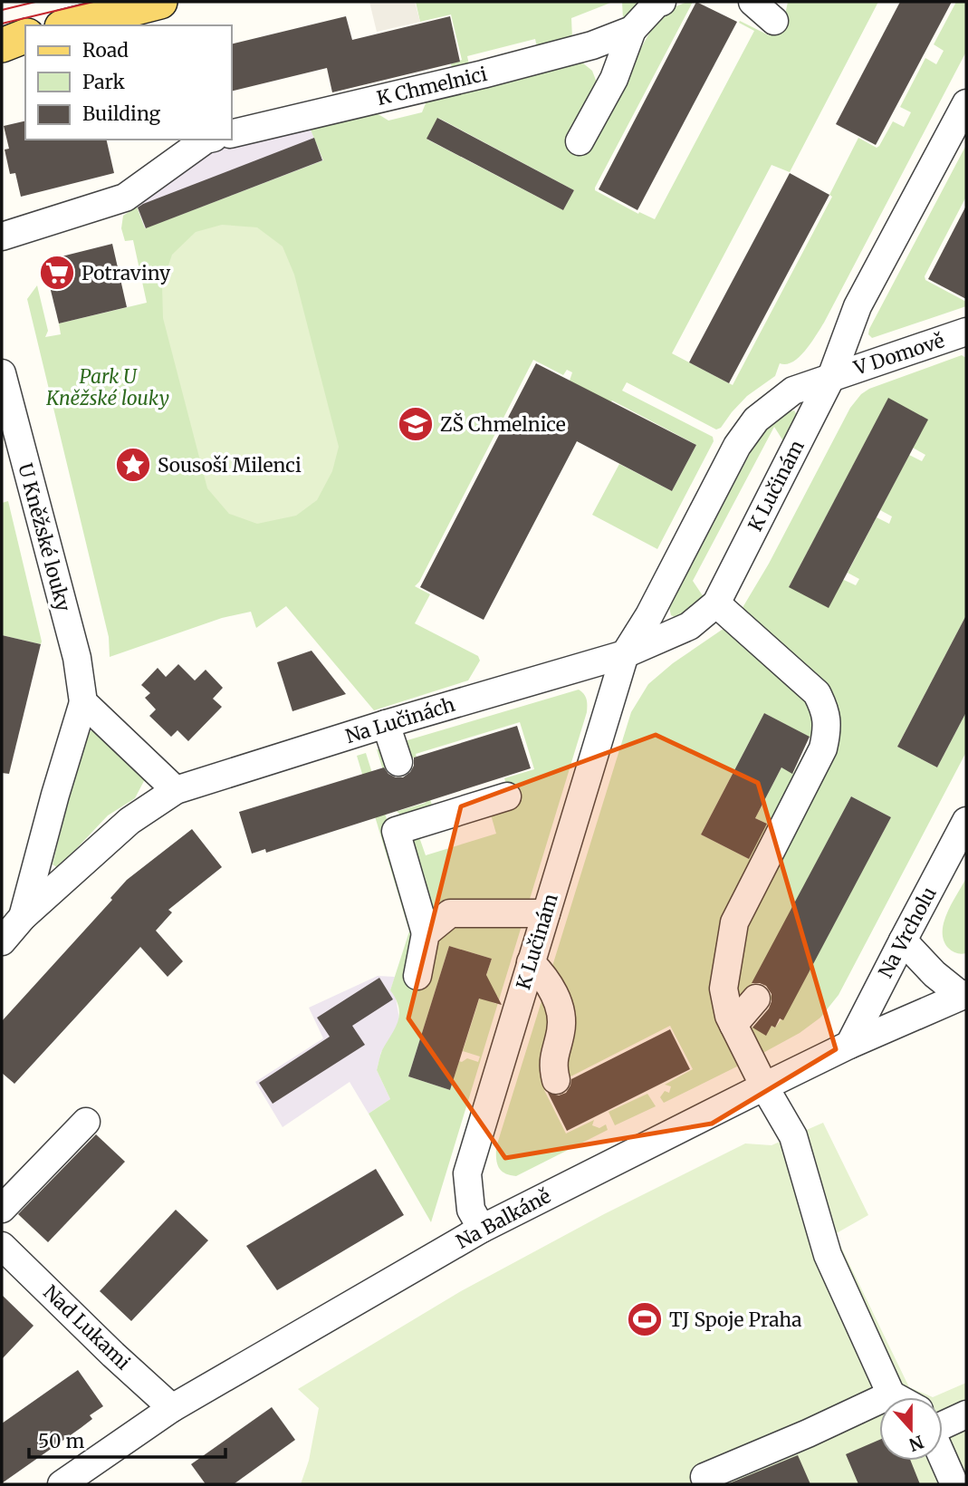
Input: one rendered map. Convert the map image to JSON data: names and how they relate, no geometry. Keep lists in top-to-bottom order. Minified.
{"streets":{"street":["K Chmelnici","V Domově","K Lučinám","U Kněžské louky","Na Lučinách","Na Vrcholu","Na Balkáně","Nad Lukami"]},"crossings":[["V Domově","K Lučinám"],["K Lučinám","Na Lučinách"],["K Lučinám","Na Balkáně"],["U Kněžské louky","Na Lučinách"],["Na Vrcholu","Na Balkáně"],["Na Balkáně","Nad Lukami"]],"parks":["Park U Kněžské louky"],"places":{"supermarket":["Potraviny"],"school or university":["ZŠ Chmelnice"],"place":["Sousoší Milenci"],"sports":["TJ Spoje Praha"]},"legend":["Road","Park","Building"],"scale_bar":"50 m","north":"bottom"}
